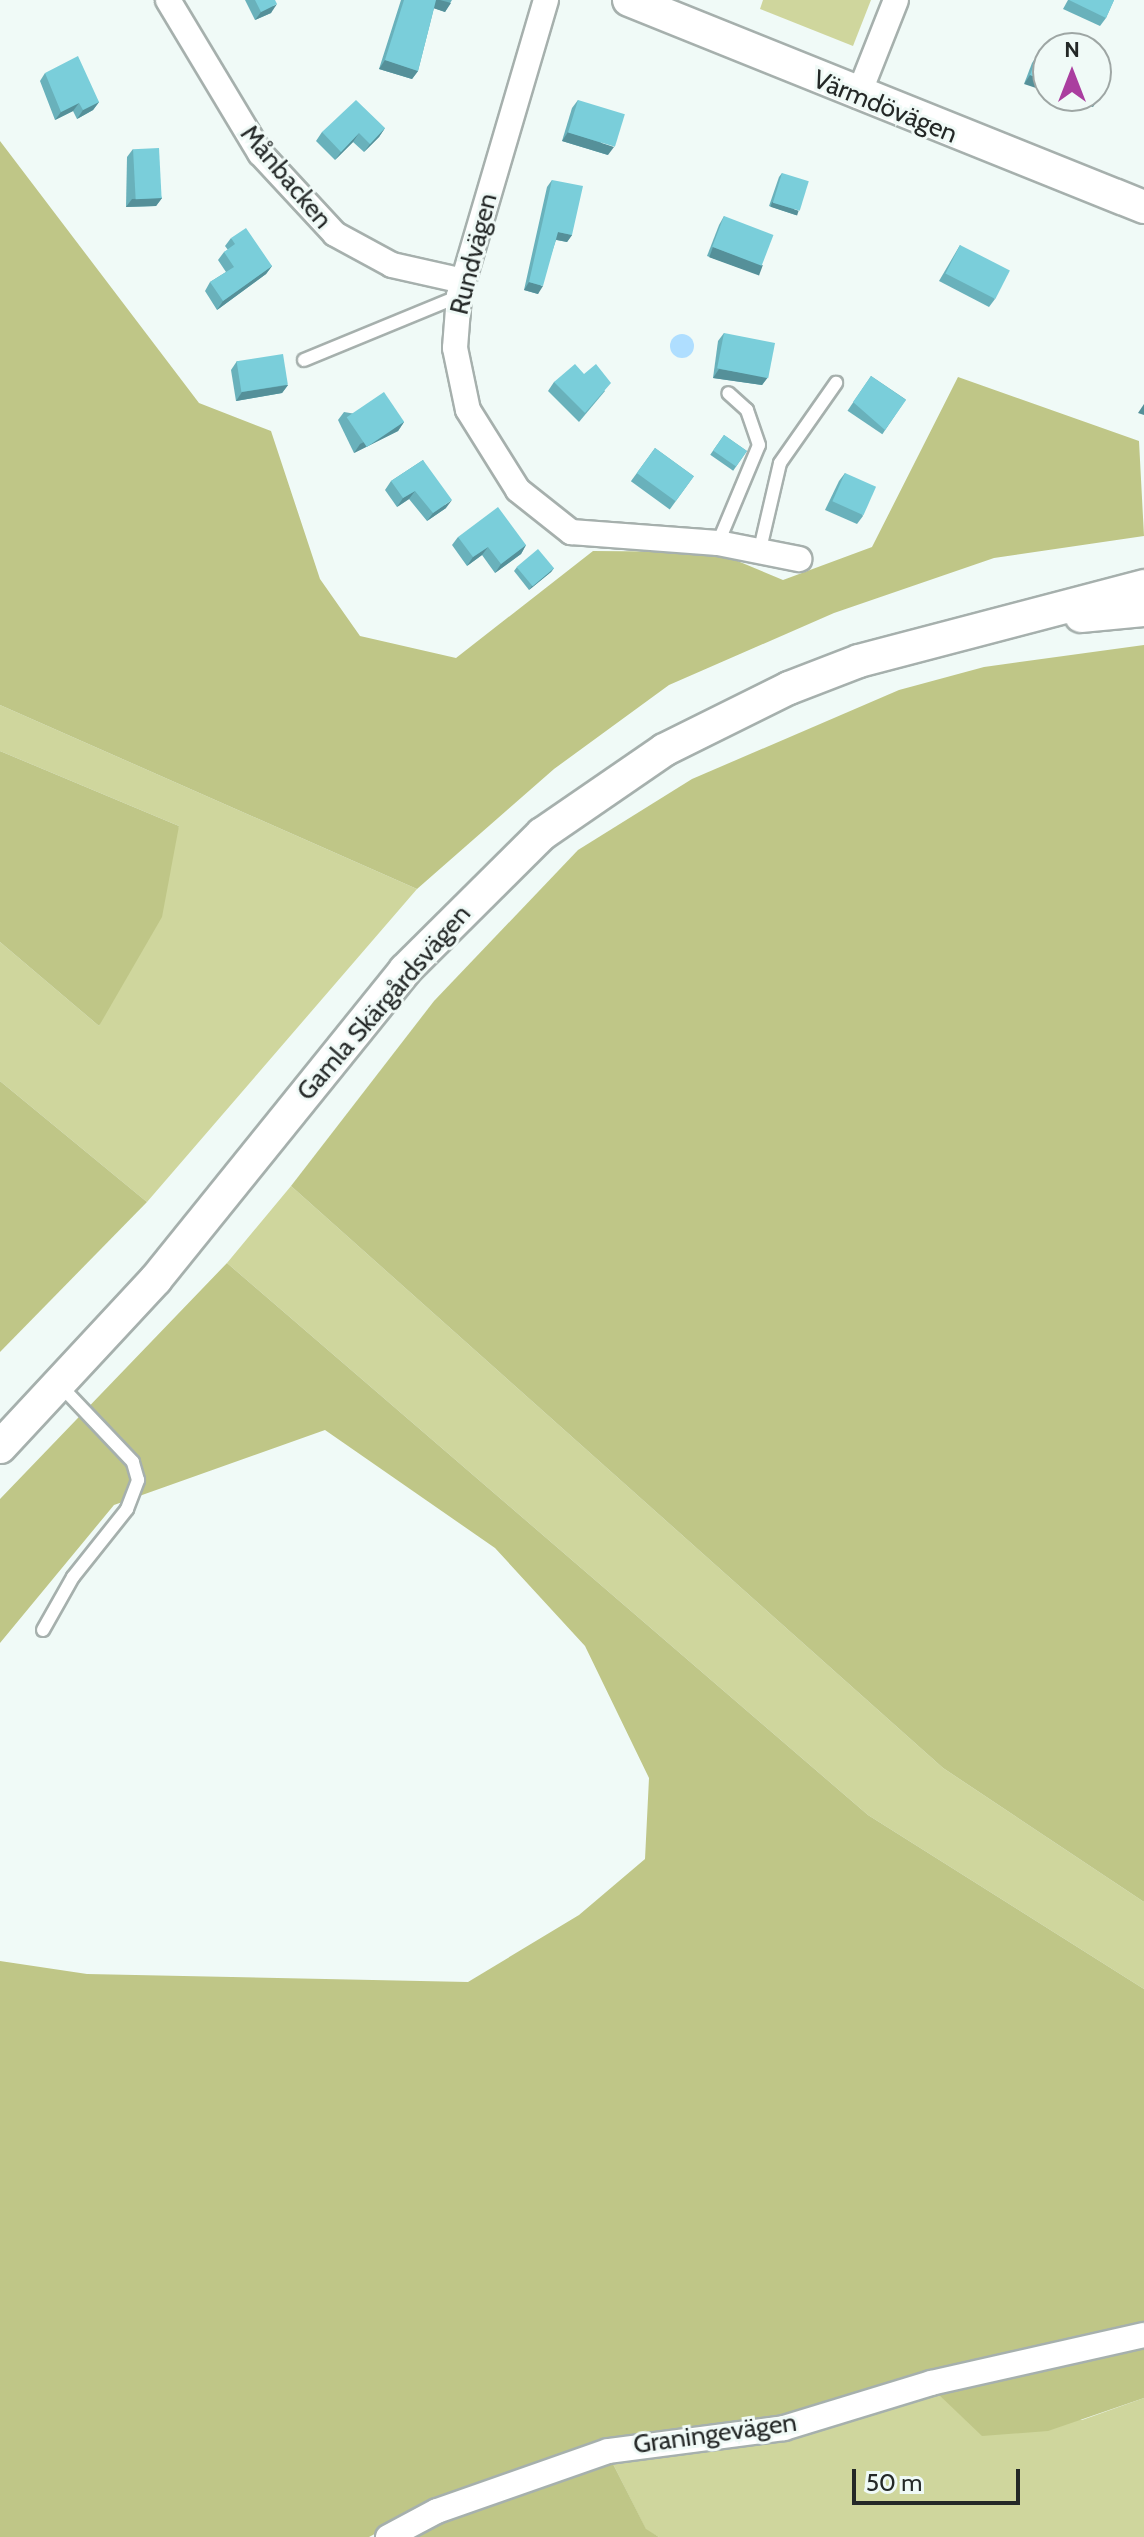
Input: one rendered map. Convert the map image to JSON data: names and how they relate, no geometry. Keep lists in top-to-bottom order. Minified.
{"streets":{"main road":["Värmdövägen","Gamla Skärgårdsvägen"],"street":["Månbacken","Rundvägen","Graningevägen"]},"crossings":[["Månbacken","Rundvägen"]],"scale_bar":"50 m","north":"top"}
